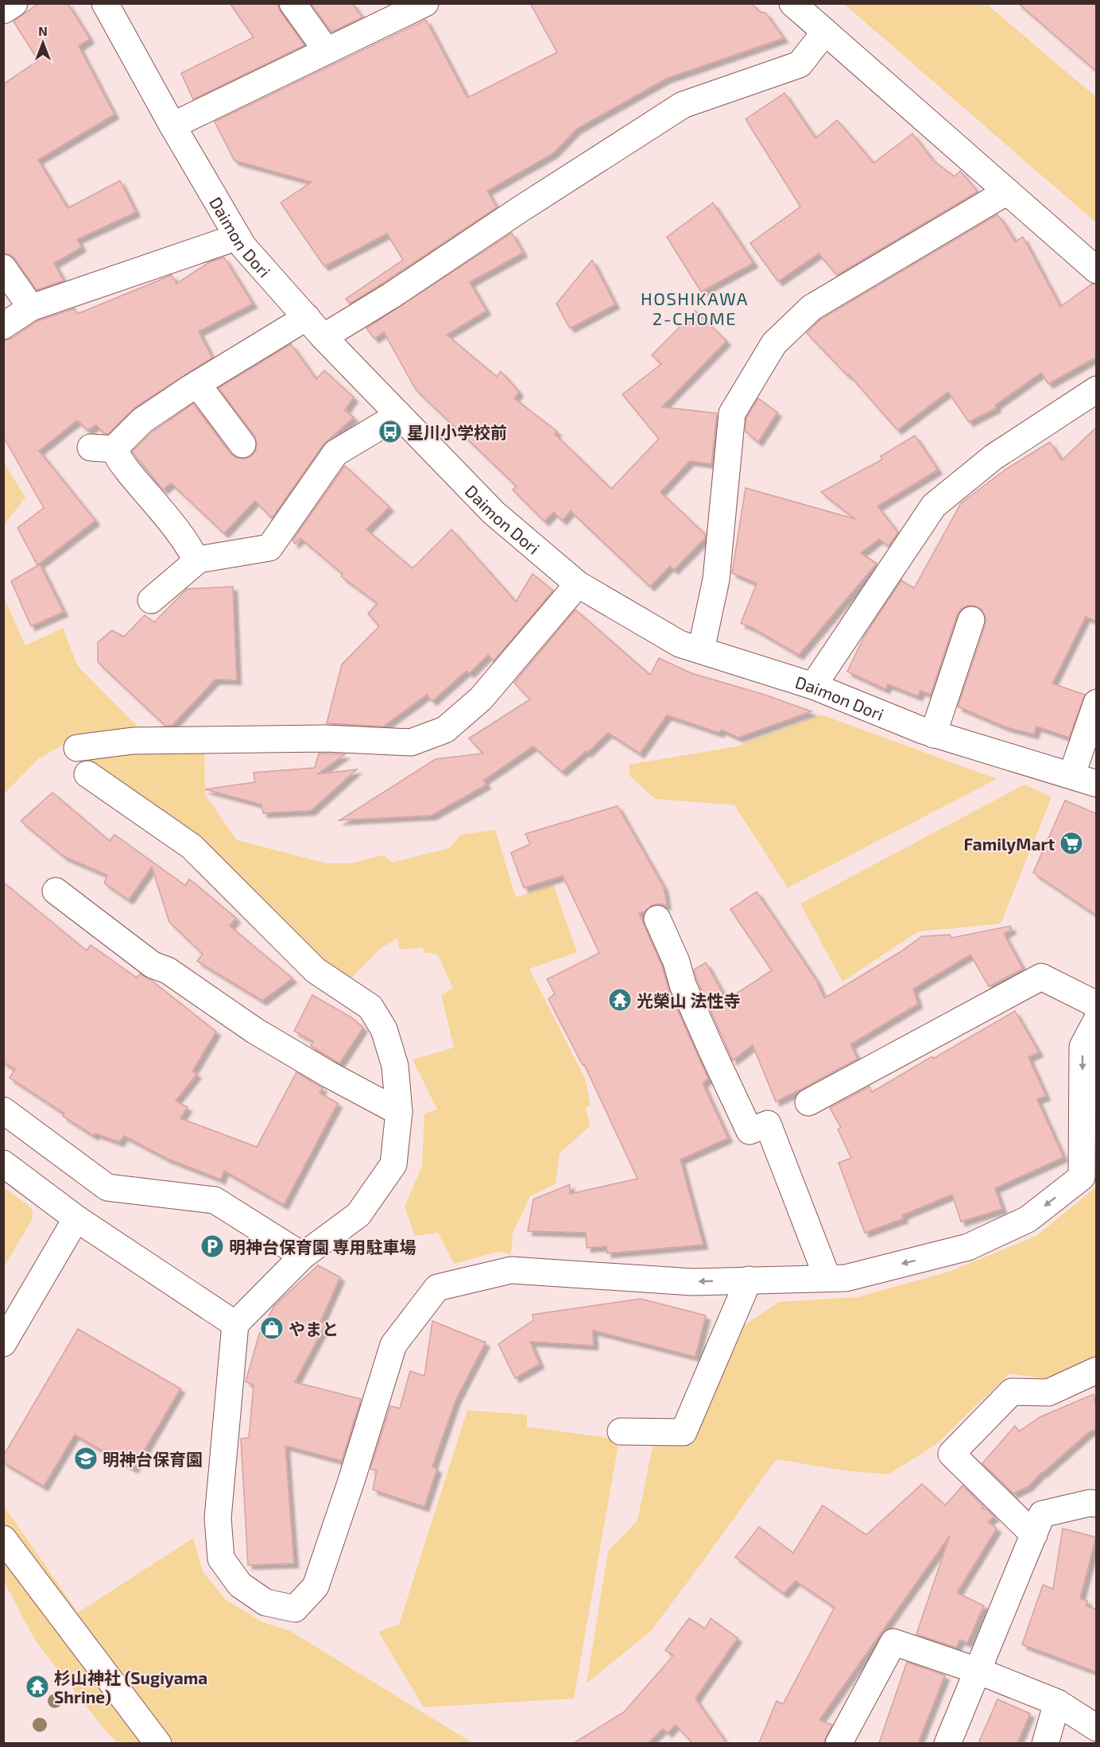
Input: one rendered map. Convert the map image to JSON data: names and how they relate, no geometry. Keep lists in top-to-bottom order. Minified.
{"streets":{"street":["Daimon Dori"]},"districts":["HOSHIKAWA 2-CHOME"],"places":{"bus stop":["星川小学校前"],"supermarket":["FamilyMart"],"temple":["光榮山 法性寺","杉山神社 (Sugiyama Shrine)"],"parking":["明神台保育園 専用駐車場"],"shop":["やまと"],"school or university":["明神台保育園"]},"north":"top"}
